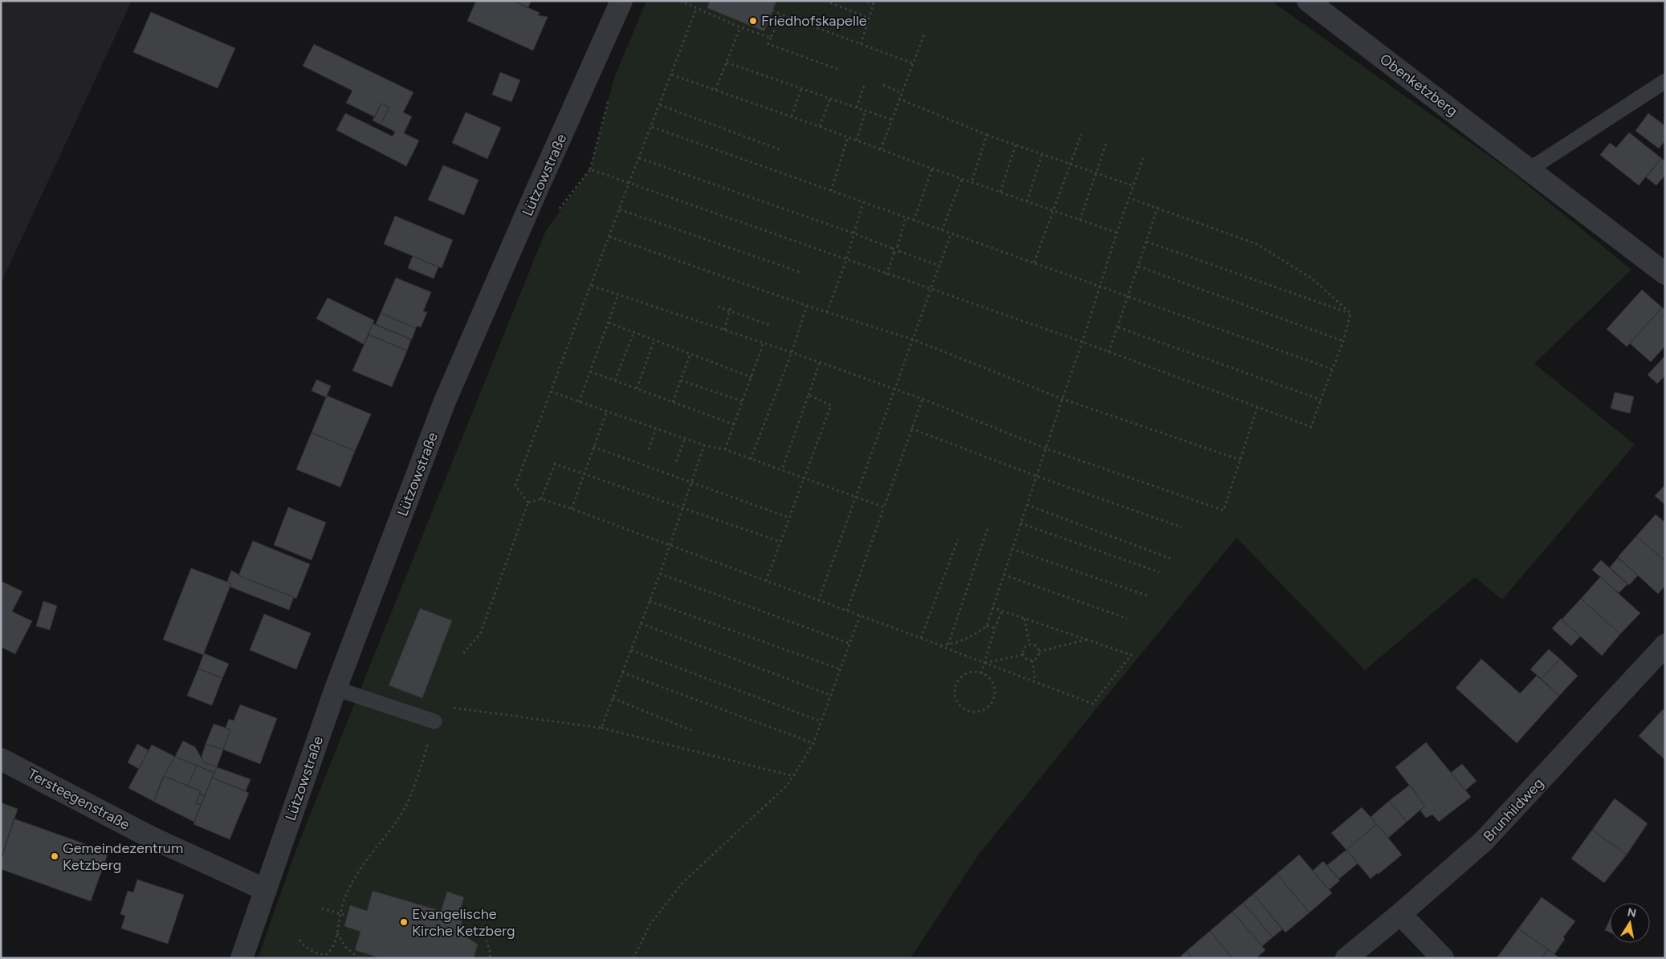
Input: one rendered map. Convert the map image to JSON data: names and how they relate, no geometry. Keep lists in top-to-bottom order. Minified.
{"streets":{"street":["Obenketzberg","Lützowstraße","Tersteegenstraße","Brunhildweg"]},"crossings":[["Lützowstraße","Tersteegenstraße"]],"places":["Friedhofskapelle","Gemeindezentrum Ketzberg","Evangelische Kirche Ketzberg"],"north":"top"}
